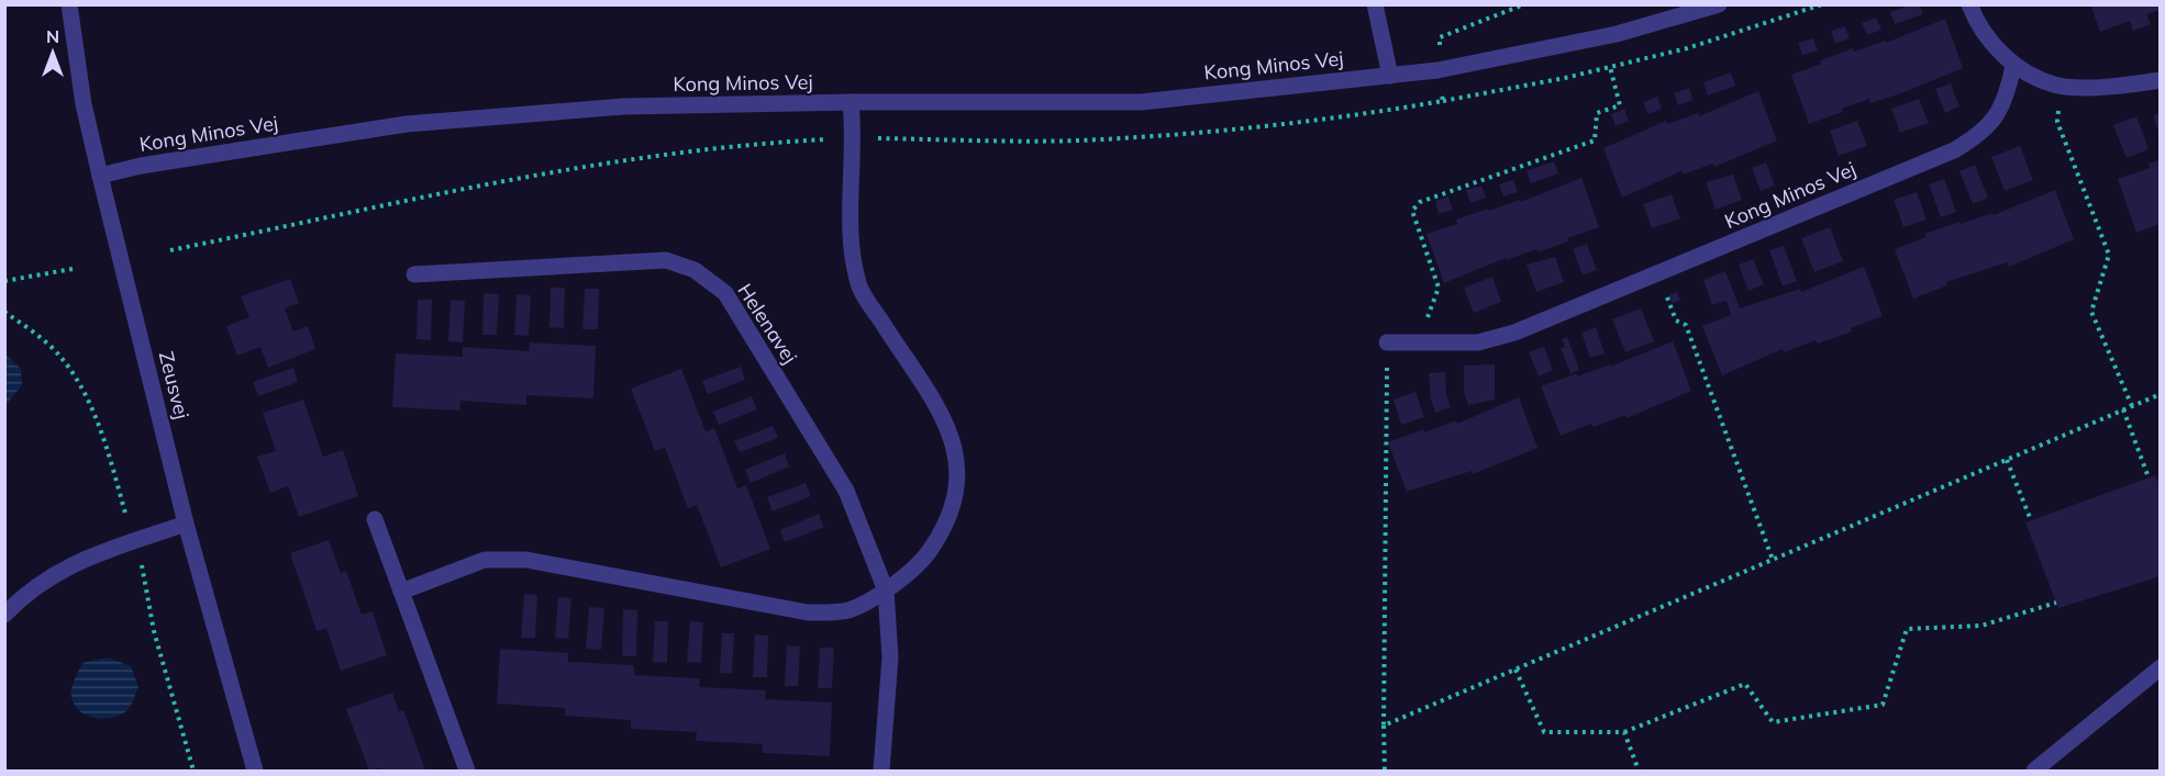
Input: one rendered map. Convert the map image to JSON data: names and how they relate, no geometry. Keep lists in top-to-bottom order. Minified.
{"streets":{"street":["Kong Minos Vej","Helenavej","Zeusvej"]},"crossings":[["Kong Minos Vej","Zeusvej"]],"north":"top"}
